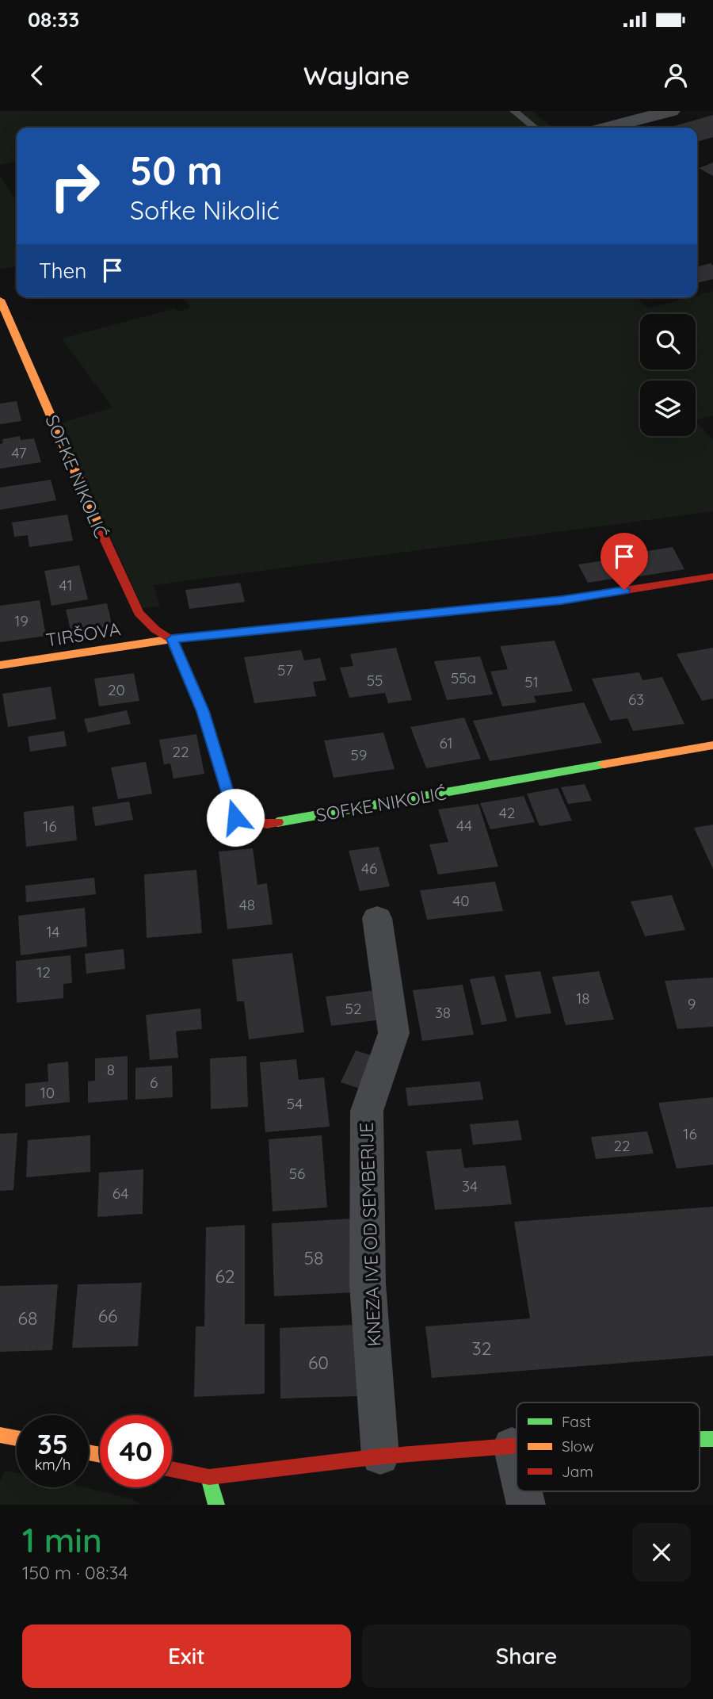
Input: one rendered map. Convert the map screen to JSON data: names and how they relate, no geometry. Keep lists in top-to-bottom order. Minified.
{"streets":{"street":["SOFKE NIKOLIĆ","TIRŠOVA","KNEZA IVE OD SEMBERIJE"]},"crossings":[["SOFKE NIKOLIĆ","TIRŠOVA"]],"house_numbers":["47","41","19","57","55a","55","51","20","63","61","22","59","42","44","16","46","40","48","14","12","18","9","52","38","8","6","10","54","16","22","56","34","64","58","62","66","68","32","60"],"legend":["Fast","Slow","Jam"],"page":{"status":"08:33","header":"Waylane","turn":["50 m","Sofke Nikolić"],"then":"Then","speed":"35 km/h","limit":"40","heading":["1 min","150 m · 08:34"],"buttons":["Exit","Share"]}}
